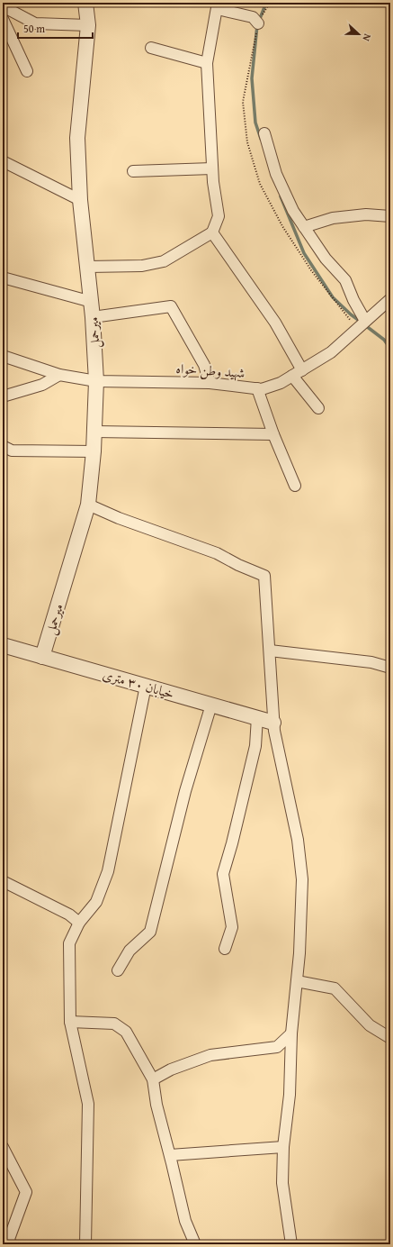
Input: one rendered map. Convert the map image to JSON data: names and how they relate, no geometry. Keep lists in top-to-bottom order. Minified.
{"streets":{"street":["میرحمل","شهید وطن خواه","خیابان ۳۰ متری"]},"crossings":[["میرحمل","شهید وطن خواه"],["میرحمل","خیابان ۳۰ متری"]],"scale_bar":"50 m","north":"right"}
